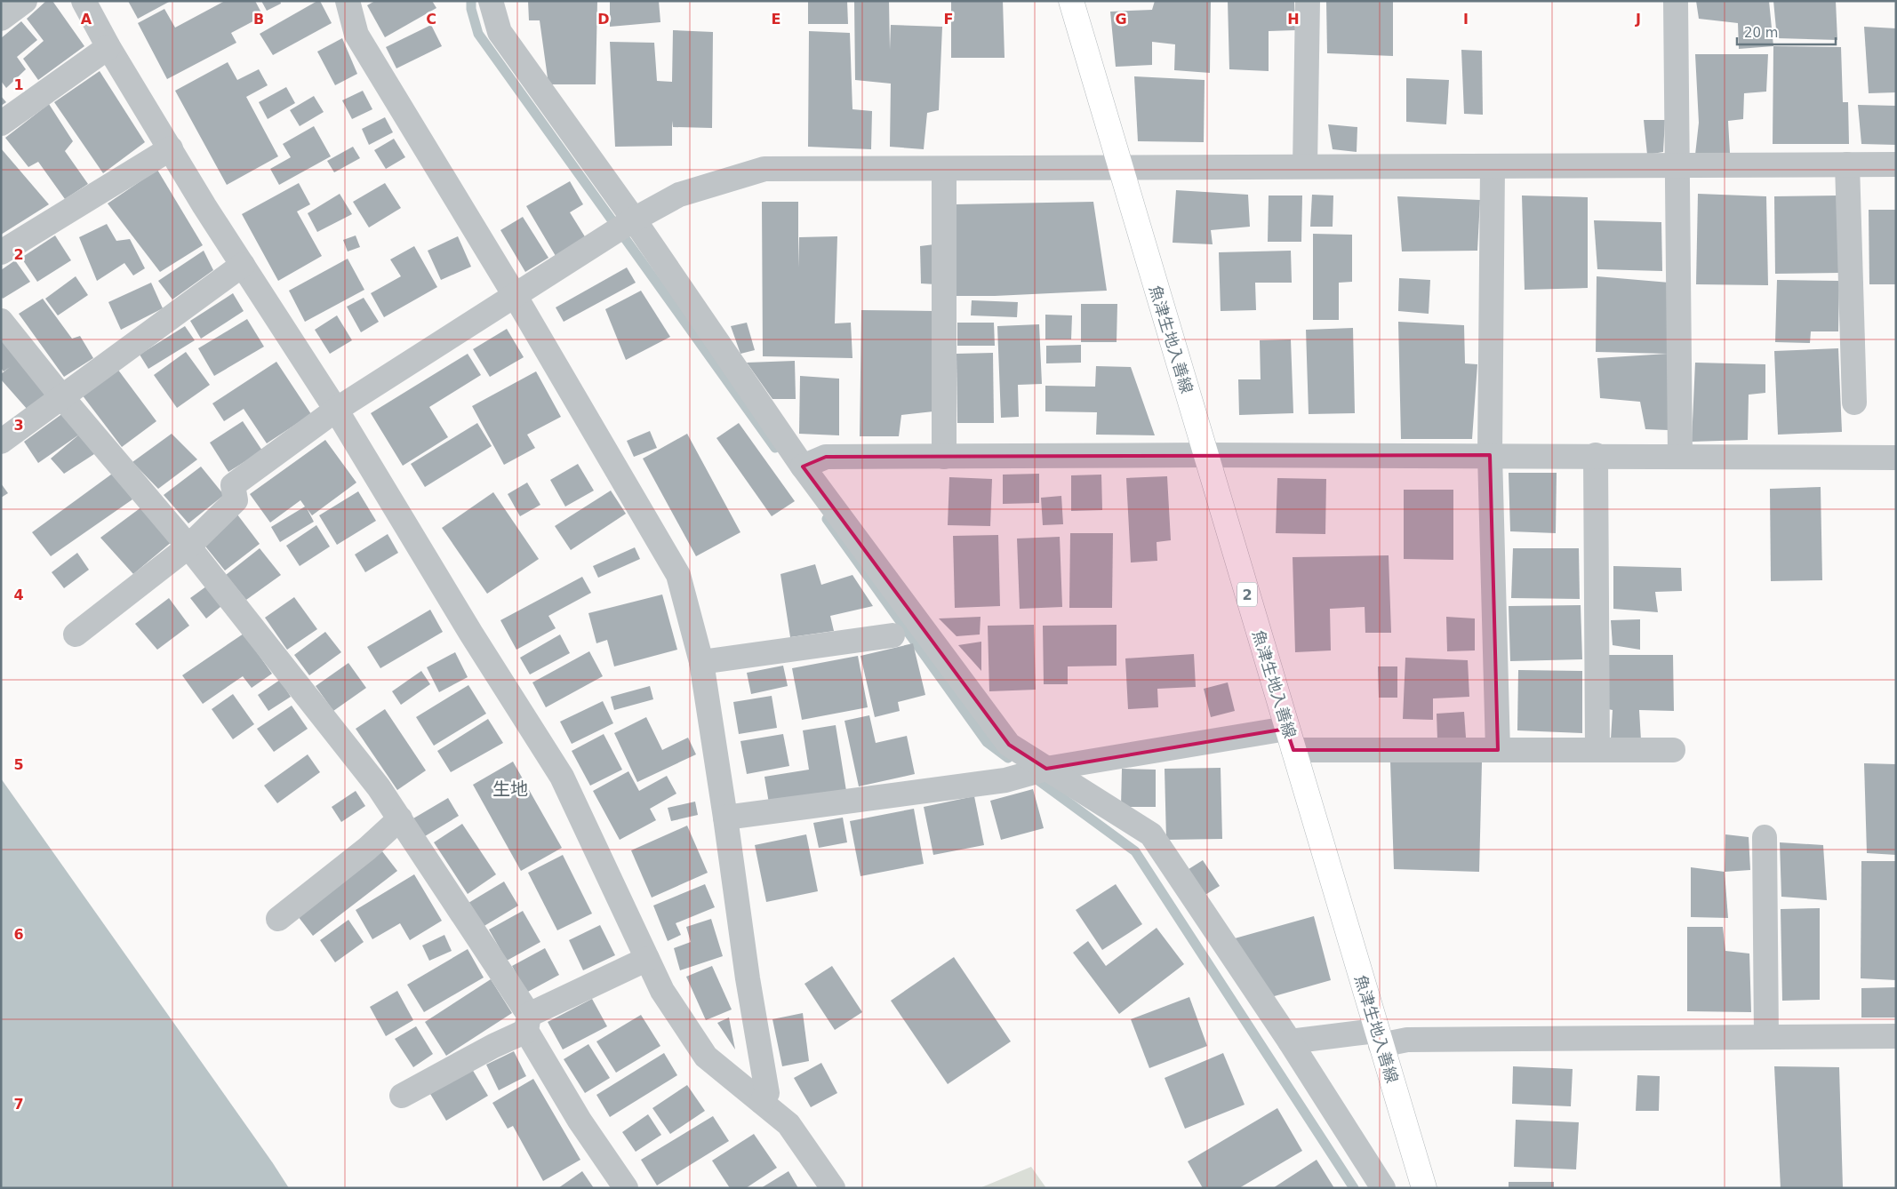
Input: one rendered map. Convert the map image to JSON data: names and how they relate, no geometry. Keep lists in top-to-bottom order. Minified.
{"streets":{"main road":["魚津生地入善線","2"]},"districts":["生地"],"scale_bar":"20 m","grid":{"columns":["A","B","C","D","E","F","G","H","I","J"],"rows":["1","2","3","4","5","6","7"]}}
